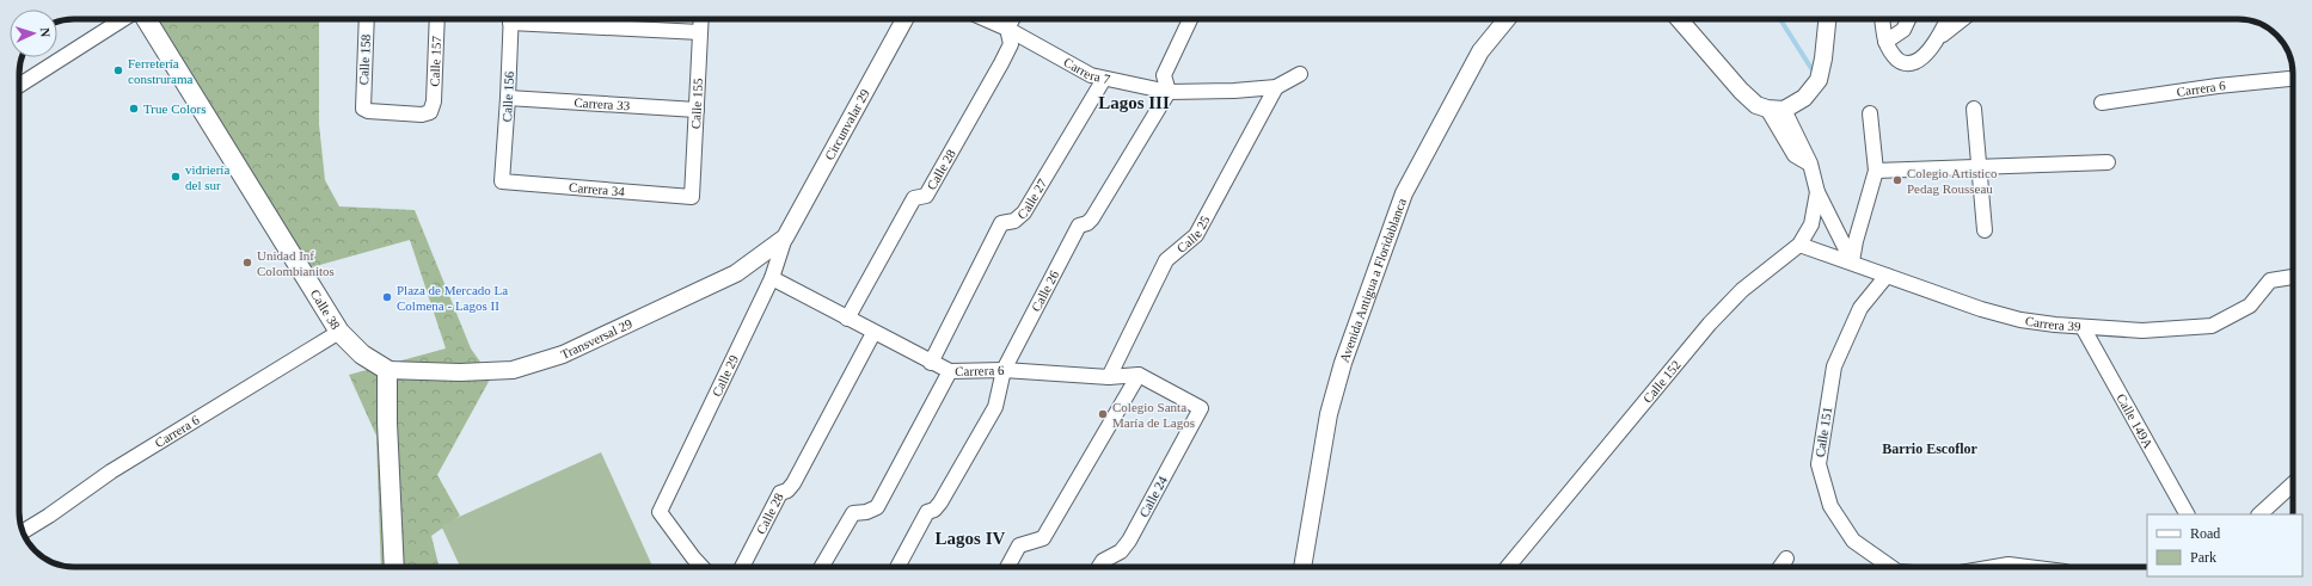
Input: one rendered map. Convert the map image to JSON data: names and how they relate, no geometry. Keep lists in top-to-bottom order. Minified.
{"streets":{"main road":["Calle 38"],"street":["Calle 158","Calle 157","Carrera 7","Carrera 6","Calle 156","Carrera 33","Calle 155","Circunvalar 29","Calle 28","Carrera 34","Calle 27","Calle 25","Avenida Antigua a Floridablanca","Calle 26","Carrera 39","Transversal 29","Calle 29","Calle 152","Calle 149A","Calle 151","Calle 24"]},"crossings":[["Calle 158","Calle 157"],["Carrera 7","Calle 28"],["Carrera 7","Calle 27"],["Carrera 7","Calle 25"],["Carrera 7","Calle 26"],["Carrera 6","Calle 28"],["Carrera 6","Calle 27"],["Carrera 6","Calle 25"],["Carrera 6","Calle 26"],["Carrera 6","Calle 38"],["Carrera 6","Calle 29"],["Carrera 6","Calle 24"],["Calle 156","Carrera 33"],["Calle 156","Carrera 34"],["Carrera 33","Calle 155"],["Calle 155","Carrera 34"],["Circunvalar 29","Transversal 29"],["Circunvalar 29","Calle 29"],["Calle 38","Transversal 29"],["Carrera 39","Calle 152"],["Carrera 39","Calle 149A"],["Carrera 39","Calle 151"],["Transversal 29","Calle 29"]],"districts":["Lagos III","Barrio Escoflor","Lagos IV"],"places":["Ferretería construrama","True Colors","vidriería del sur","Colegio Artistico Pedag Rousseau","Unidad Inf Colombianitos","Plaza de Mercado La Colmena - Lagos II","Colegio Santa María de Lagos"],"legend":["Road","Park"],"north":"right"}
